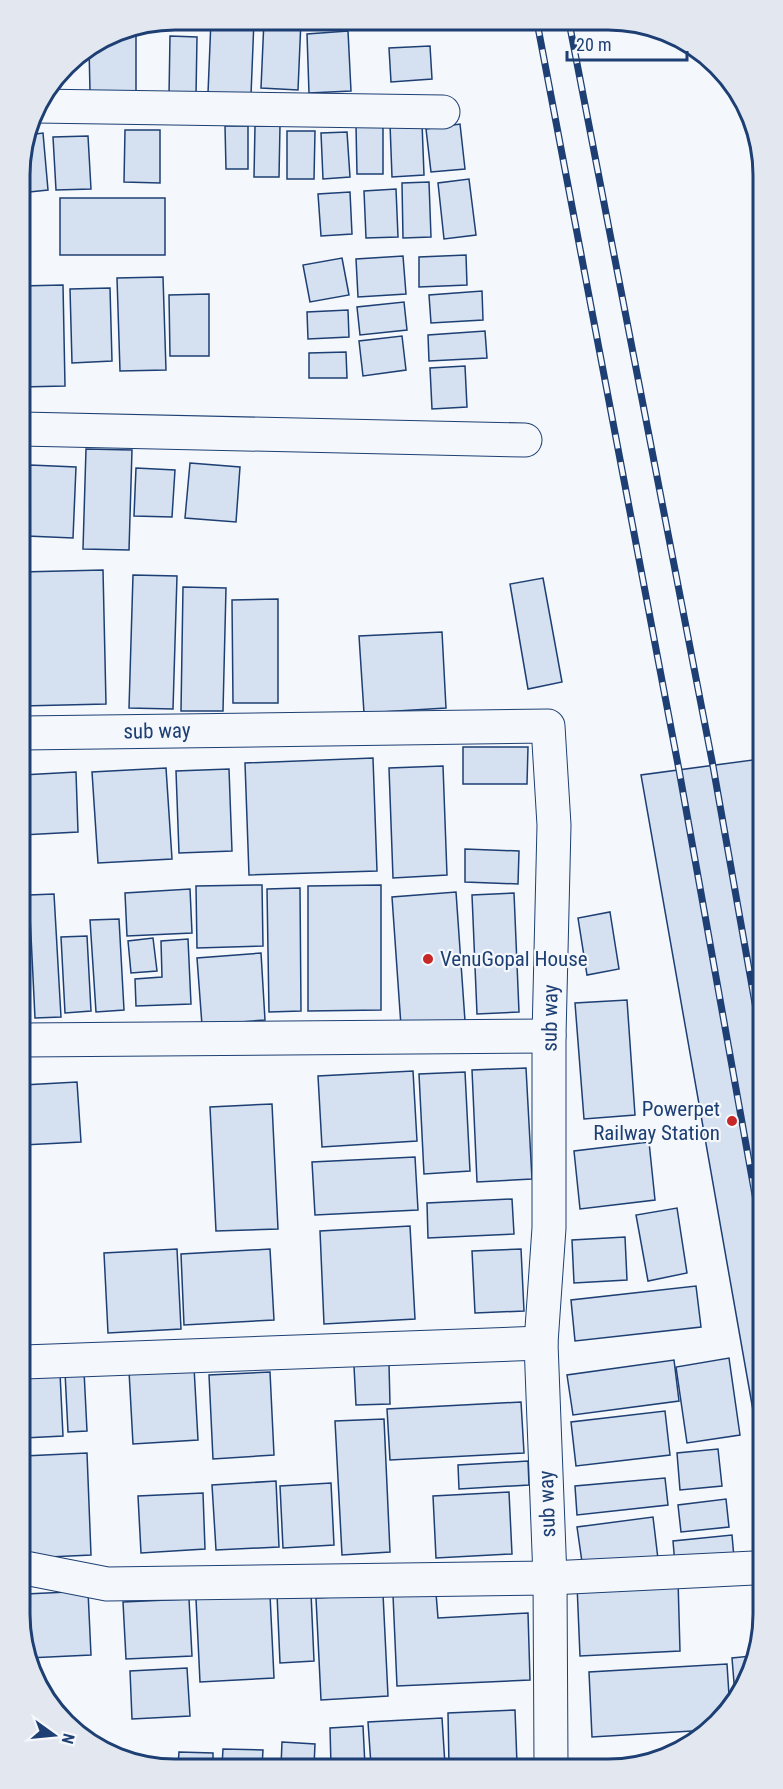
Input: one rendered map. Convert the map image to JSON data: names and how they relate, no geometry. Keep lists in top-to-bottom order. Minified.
{"streets":{"street":["sub way"]},"places":["VenuGopal House","Powerpet Railway Station"],"scale_bar":"20 m","north":"right"}
